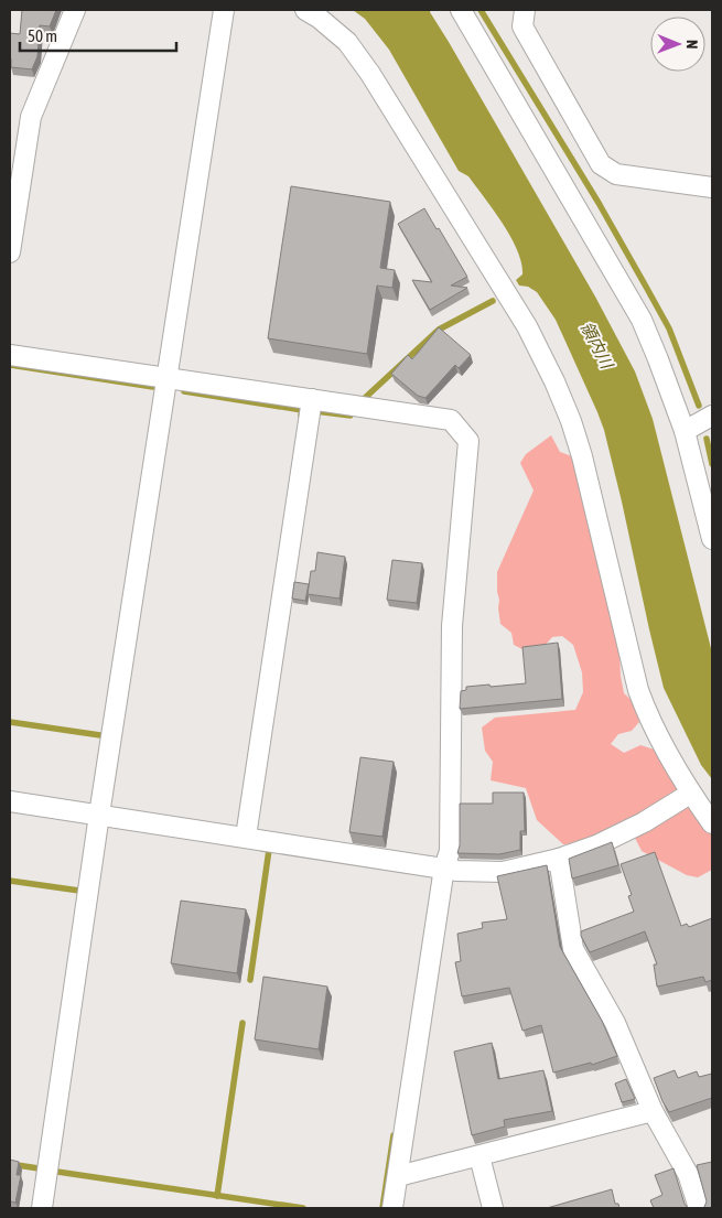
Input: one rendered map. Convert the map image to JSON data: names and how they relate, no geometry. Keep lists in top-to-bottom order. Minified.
{"water":["領内川"],"scale_bar":"50 m","north":"right"}
